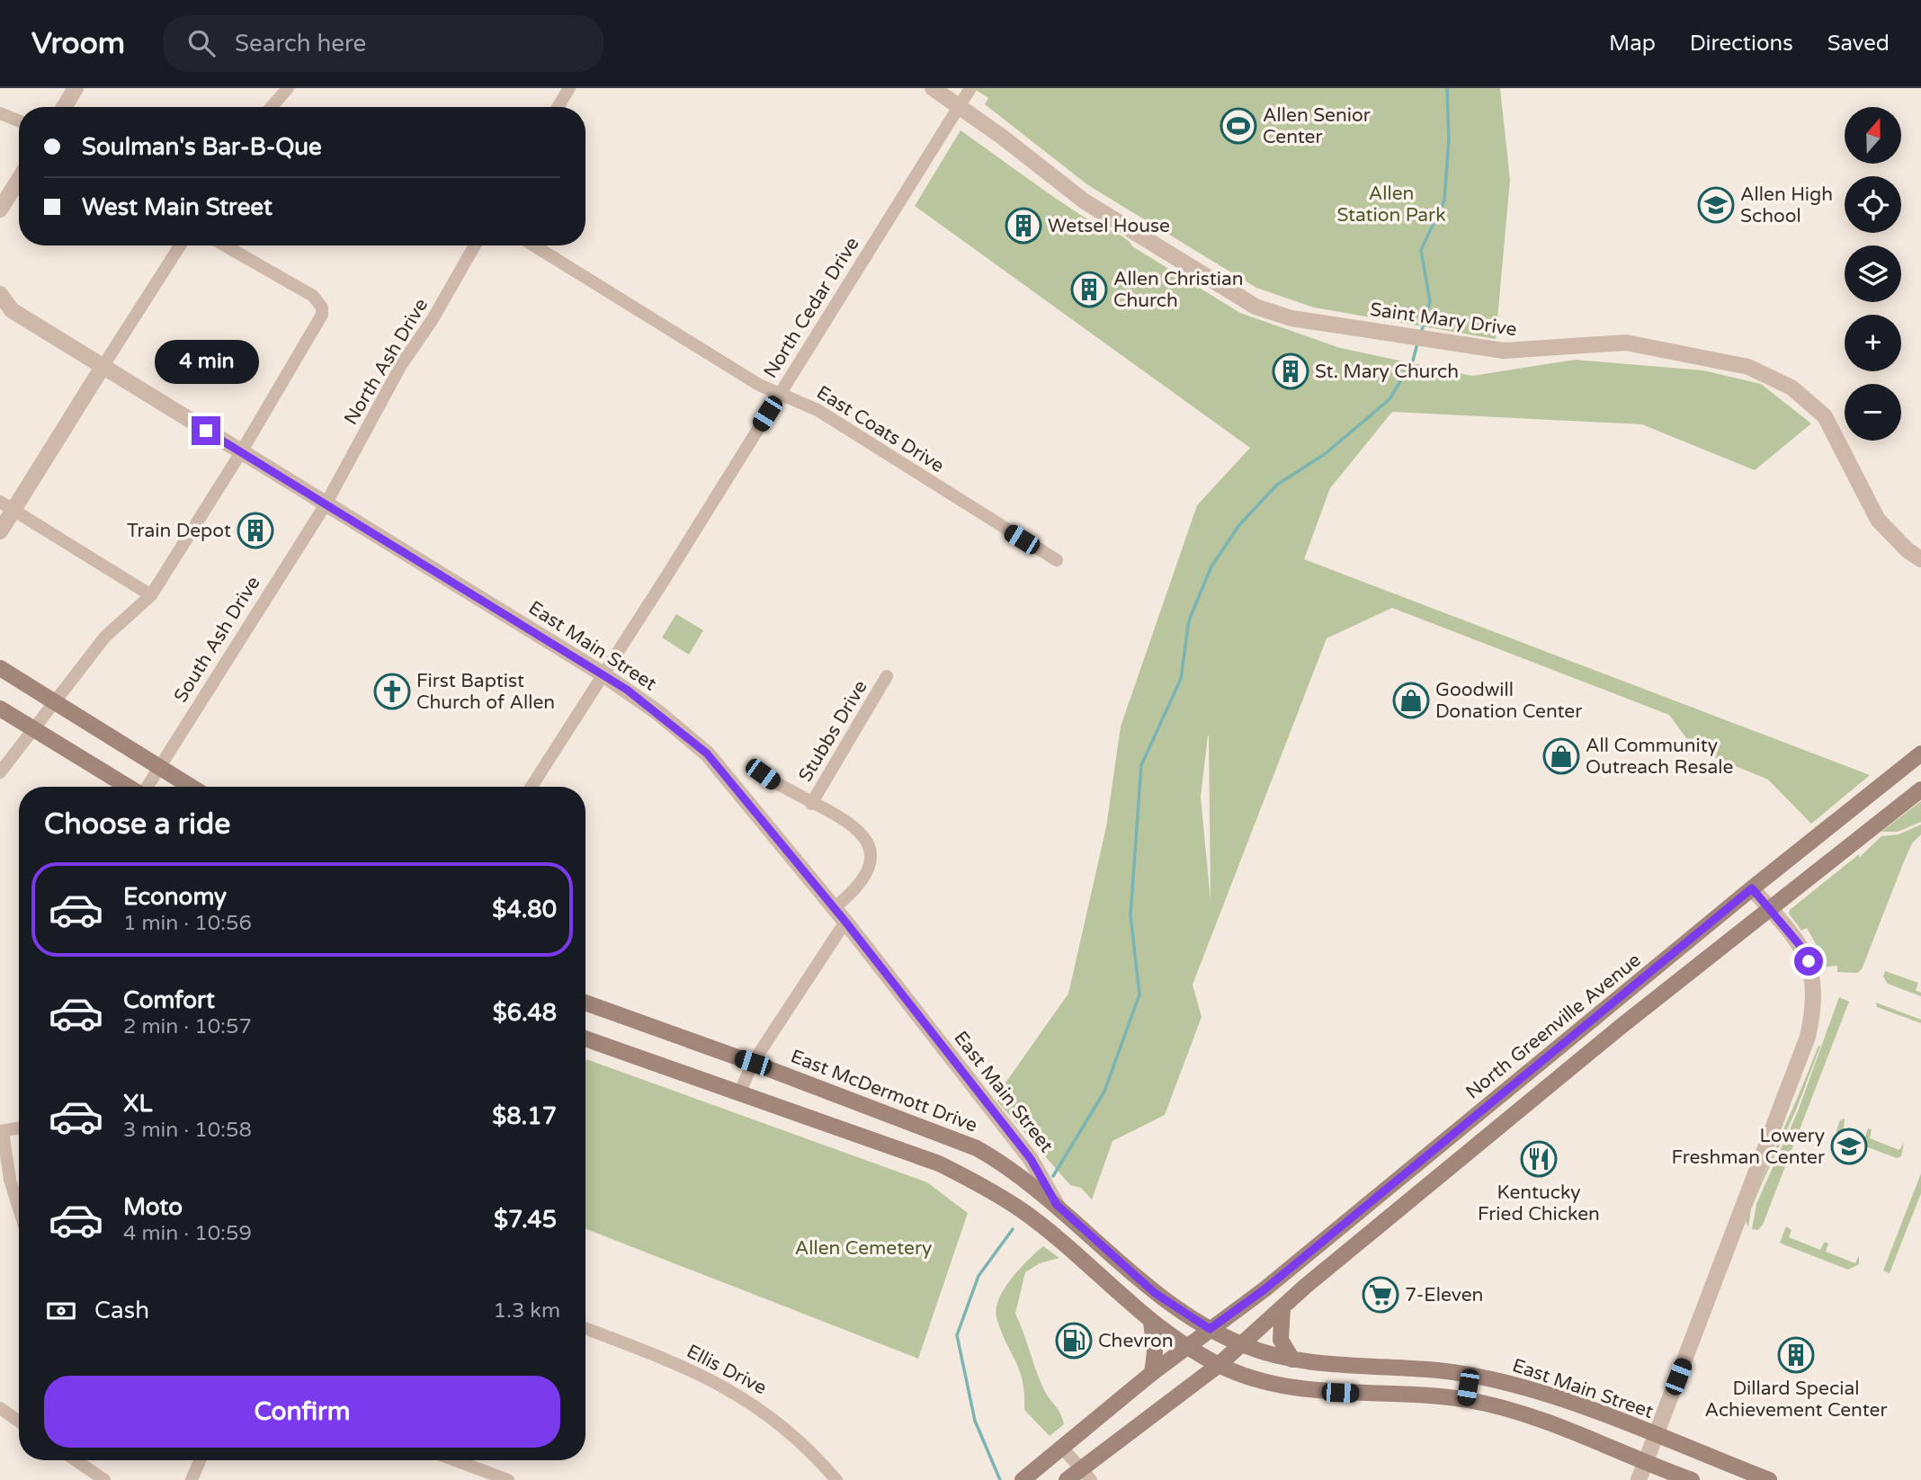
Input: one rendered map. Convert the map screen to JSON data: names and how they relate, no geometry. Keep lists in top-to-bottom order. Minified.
{"streets":{"main road":["East Main Street","North Greenville Avenue","East McDermott Drive"],"street":["North Cedar Drive","Saint Mary Drive","North Ash Drive","East Coats Drive","South Ash Drive","Stubbs Drive","Ellis Drive"]},"crossings":[["North Cedar Drive","Saint Mary Drive"],["North Cedar Drive","East Coats Drive"],["North Cedar Drive","East Main Street"],["North Ash Drive","South Ash Drive"],["North Ash Drive","East Main Street"],["South Ash Drive","East Main Street"],["East Main Street","North Greenville Avenue"],["East Main Street","East McDermott Drive"]],"parks":["Allen Station Park","Allen Cemetery"],"places":{"sports":["Allen Senior Center"],"school or university":["Allen High School","Lowery Freshman Center"],"building":["Wetsel House","Allen Christian Church","St. Mary Church","Train Depot","Dillard Special Achievement Center"],"church":["First Baptist Church of Allen"],"shop":["Goodwill Donation Center","All Community Outreach Resale"],"restaurant":["Kentucky Fried Chicken"],"supermarket":["7-Eleven"],"fuel station":["Chevron"]},"north":"top","page":{"header":"Vroom","search":"Search here","nav":["Map","Directions","Saved"],"map_buttons":["+","−"],"banner":["Soulman's Bar-B-Que","West Main Street"],"bubble":"4 min","heading":"Choose a ride","list":[{"name":"Economy","note":"1 min · 10:56","value":"$4.80"},{"name":"Comfort","note":"2 min · 10:57","value":"$6.48"},{"name":"XL","note":"3 min · 10:58","value":"$8.17"},{"name":"Moto","note":"4 min · 10:59","value":"$7.45"}],"pay":["Cash","1.3 km"],"buttons":"Confirm"}}
